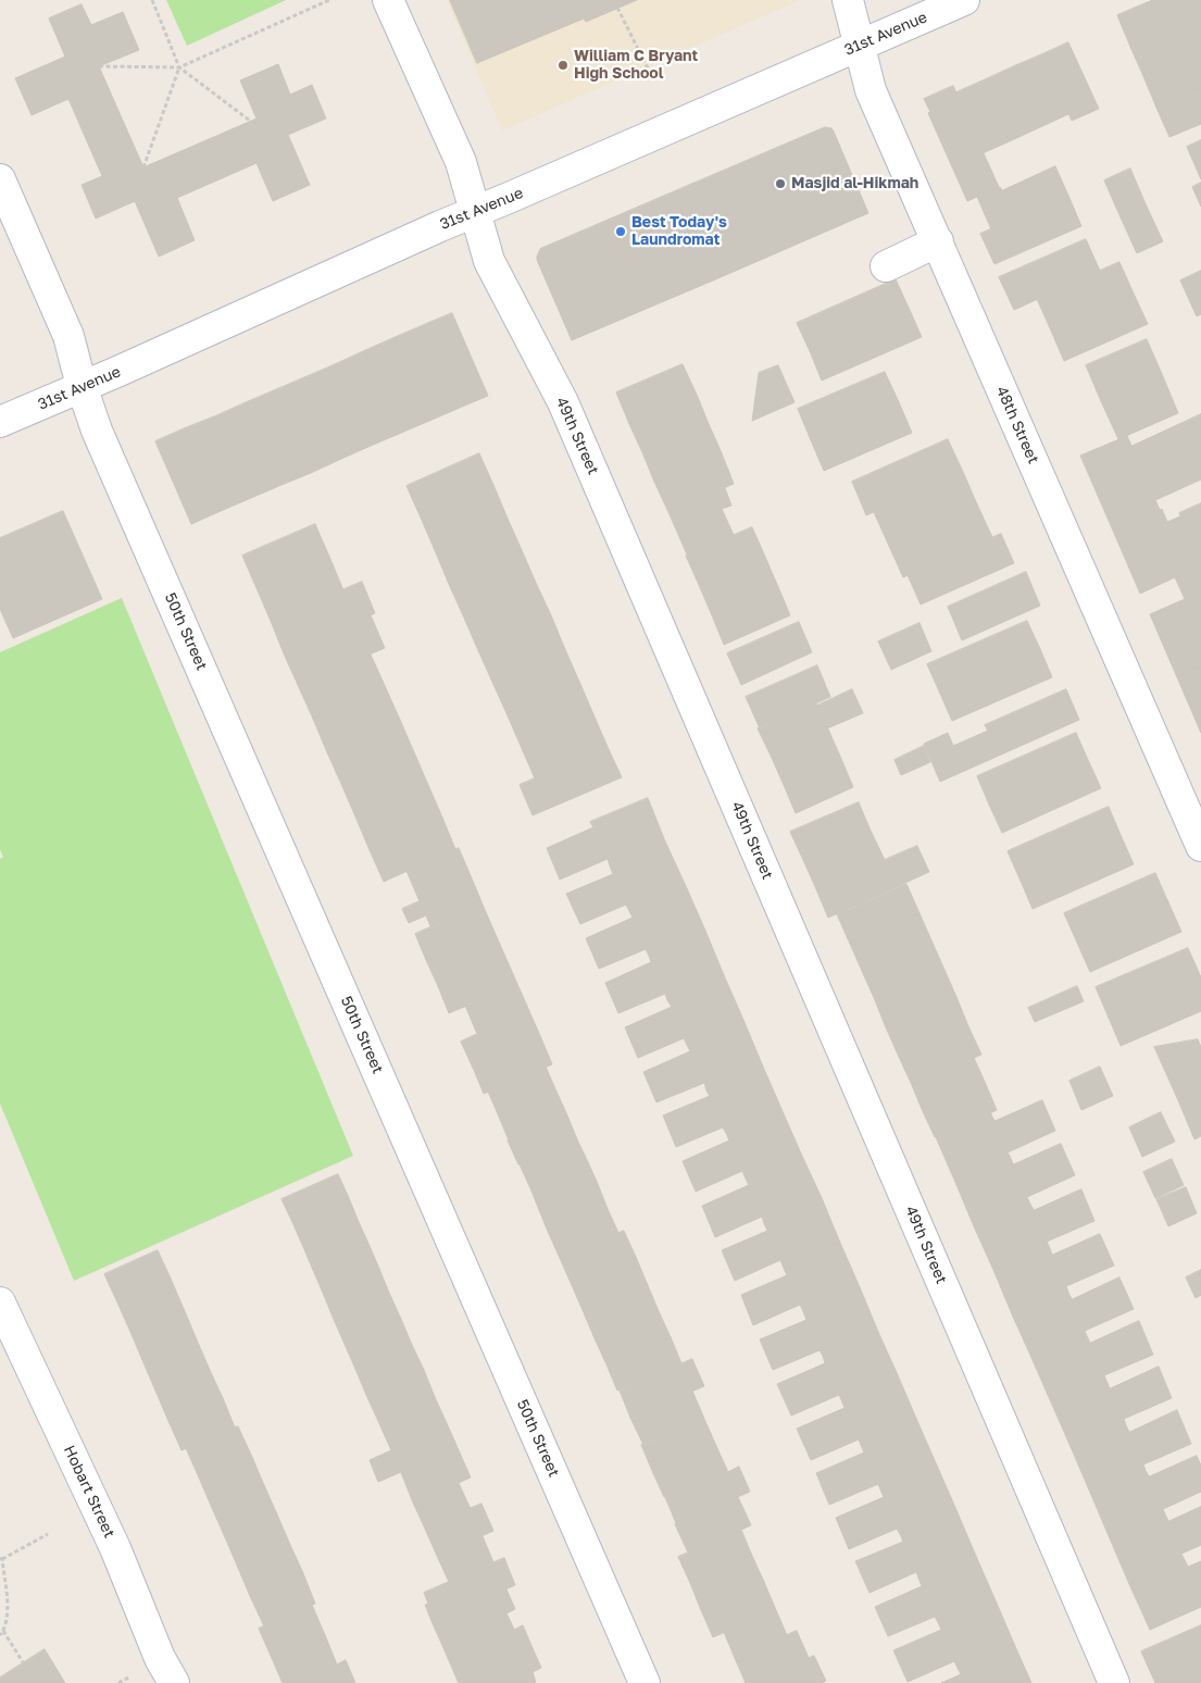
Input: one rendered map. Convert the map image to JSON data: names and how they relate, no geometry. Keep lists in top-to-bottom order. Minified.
{"streets":{"street":["31st Avenue","48th Street","49th Street","50th Street","Hobart Street"]},"crossings":[["31st Avenue","48th Street"],["31st Avenue","49th Street"],["31st Avenue","50th Street"]],"places":["William C Bryant High School","Masjid al-Hikmah","Best Today's Laundromat"]}
